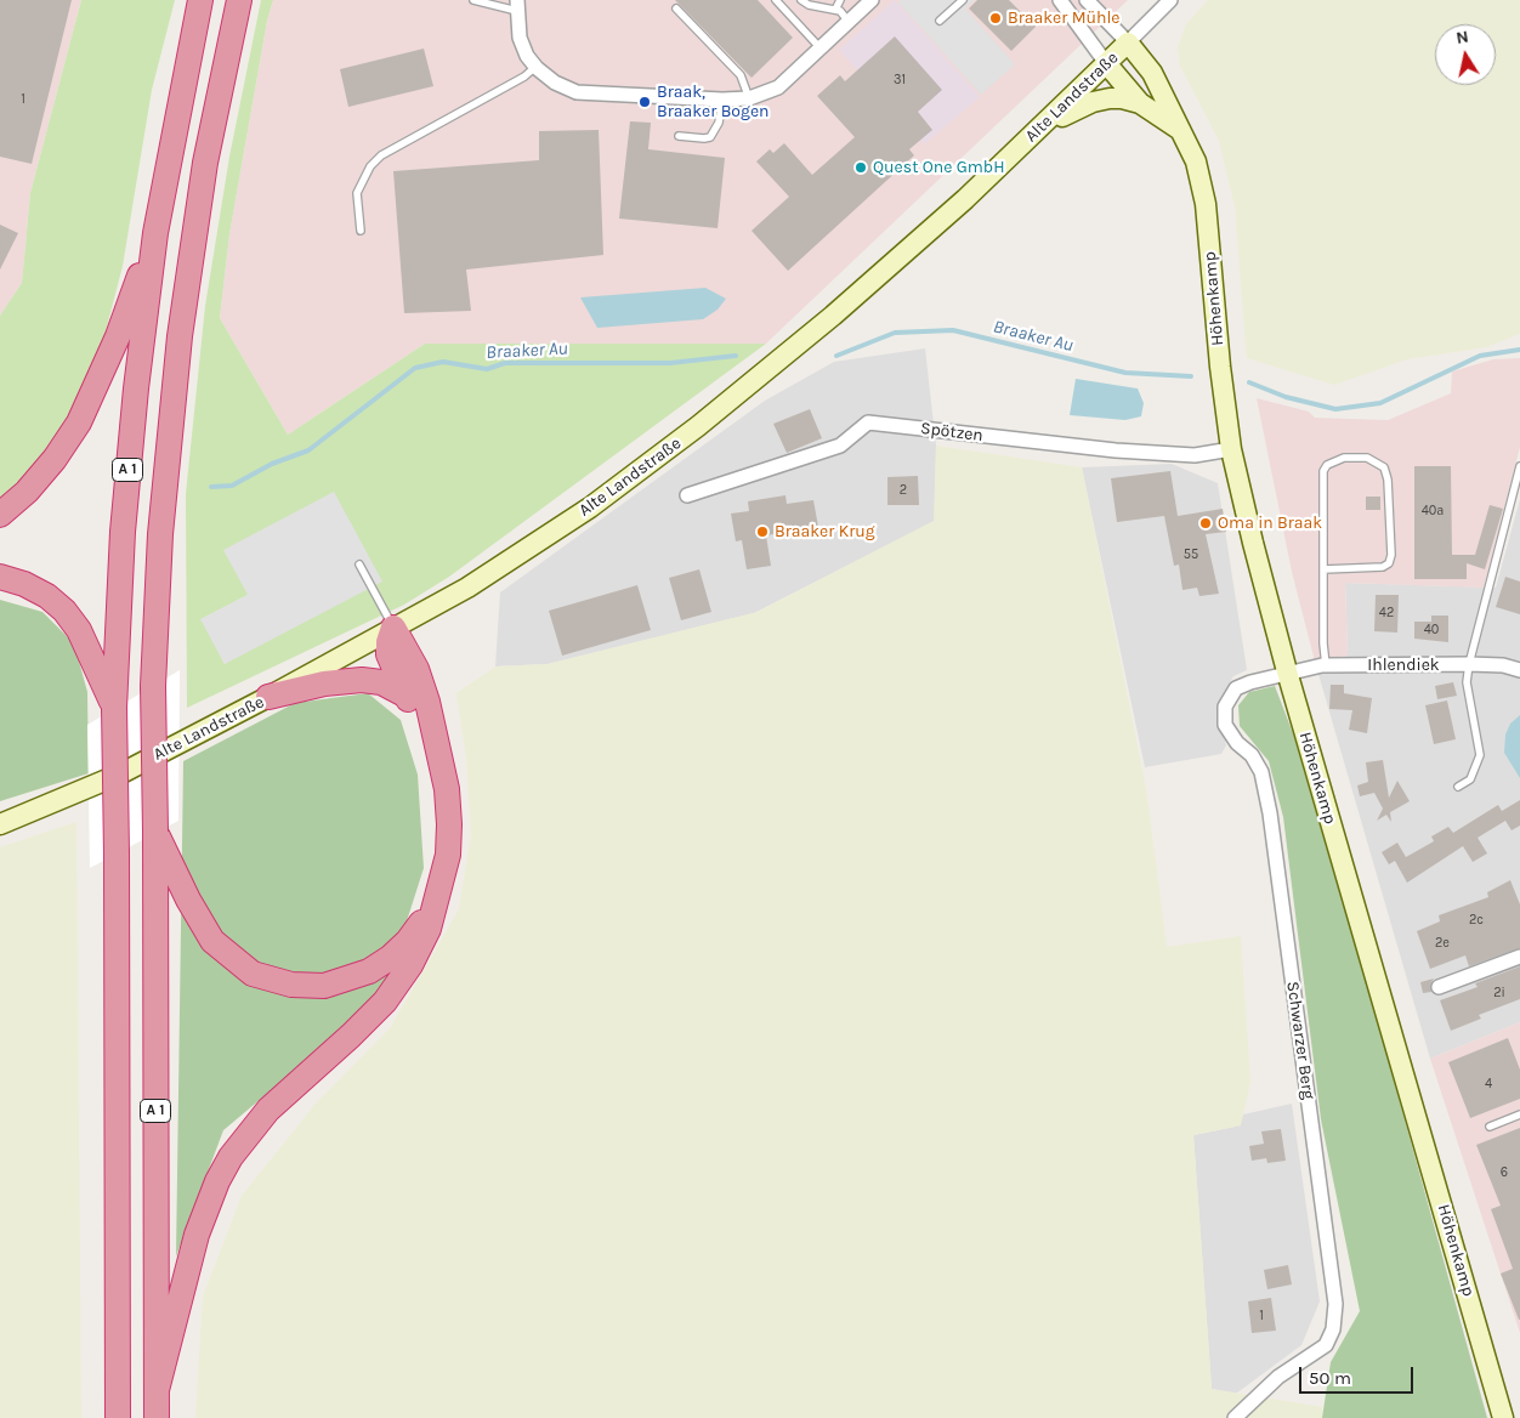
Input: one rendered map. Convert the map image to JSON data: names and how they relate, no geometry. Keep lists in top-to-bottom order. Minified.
{"streets":{"highway":["A 1"],"main road":["Alte Landstraße","Höhenkamp"],"street":["Spötzen","Ihlendiek","Schwarzer Berg"]},"crossings":[["Alte Landstraße","Höhenkamp"],["Höhenkamp","Spötzen"],["Höhenkamp","Ihlendiek"],["Höhenkamp","Schwarzer Berg"],["Ihlendiek","Schwarzer Berg"]],"water":["Braaker Au"],"places":["Braaker Mühle","Braak, Braaker Bogen","Quest One GmbH","Oma in Braak","Braaker Krug"],"house_numbers":["31","1","2","40a","55","42","40","2c","2e","2i","4","6","1"],"scale_bar":"50 m","north":"top"}
